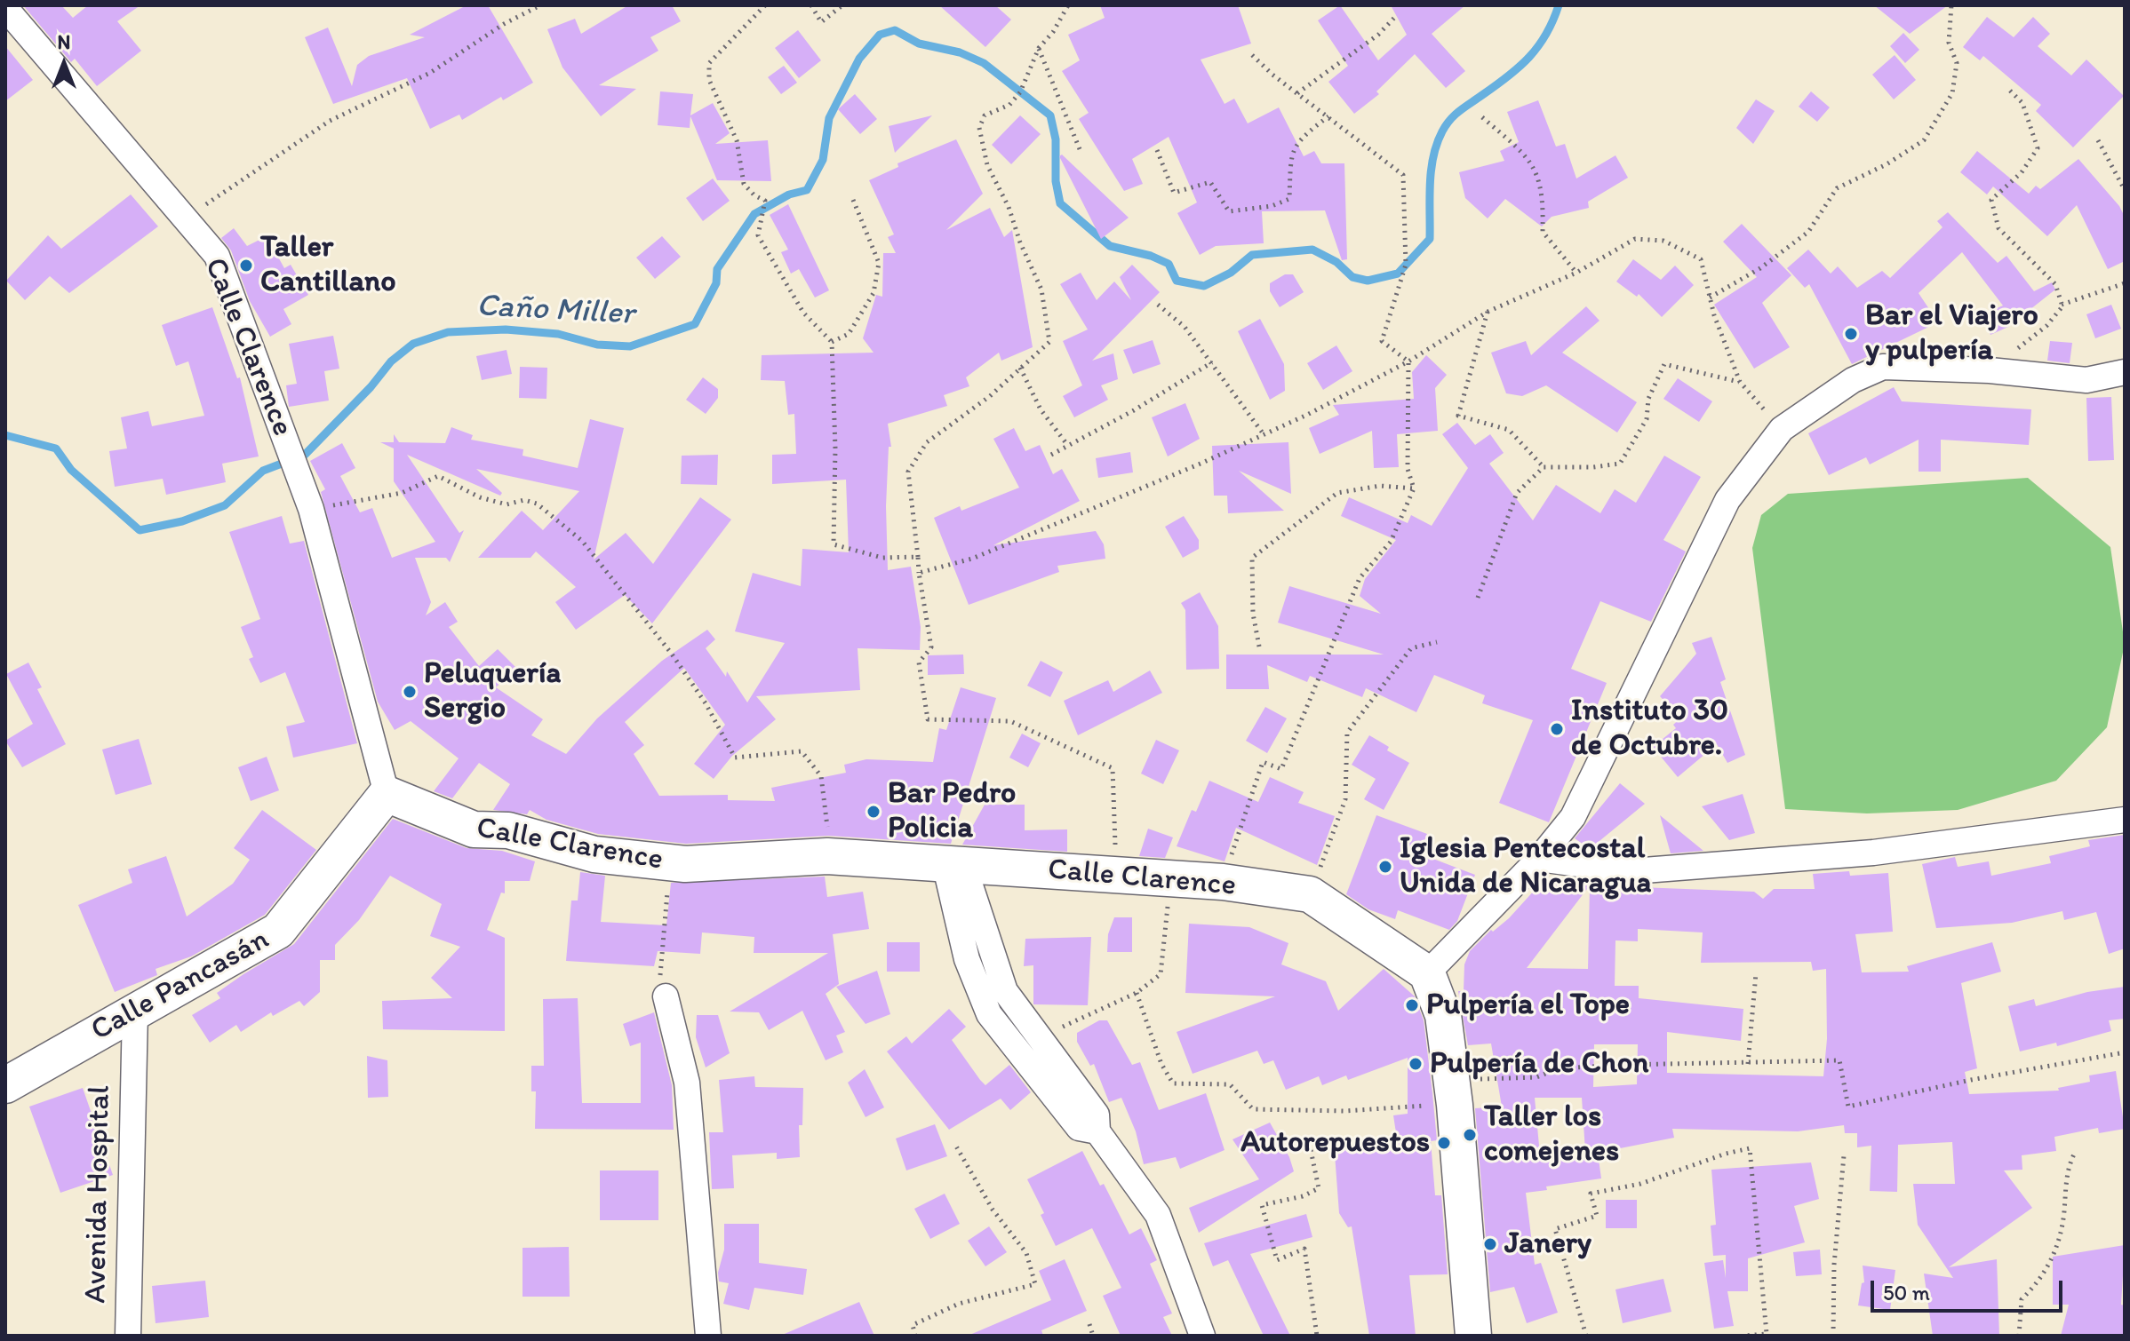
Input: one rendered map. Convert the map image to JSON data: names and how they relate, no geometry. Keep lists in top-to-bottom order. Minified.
{"streets":{"street":["Calle Clarence","Calle Pancasán","Avenida Hospital"]},"crossings":[["Calle Clarence","Calle Pancasán"],["Calle Pancasán","Avenida Hospital"]],"water":["Caño Miller"],"places":["Taller Cantillano","Bar el Viajero y pulpería","Peluquería Sergio","Instituto 30 de Octubre.","Bar Pedro Policia","Iglesia Pentecostal Unida de Nicaragua","Pulpería el Tope","Pulpería de Chon","Taller los comejenes","Autorepuestos","Janery"],"scale_bar":"50 m","north":"top"}
